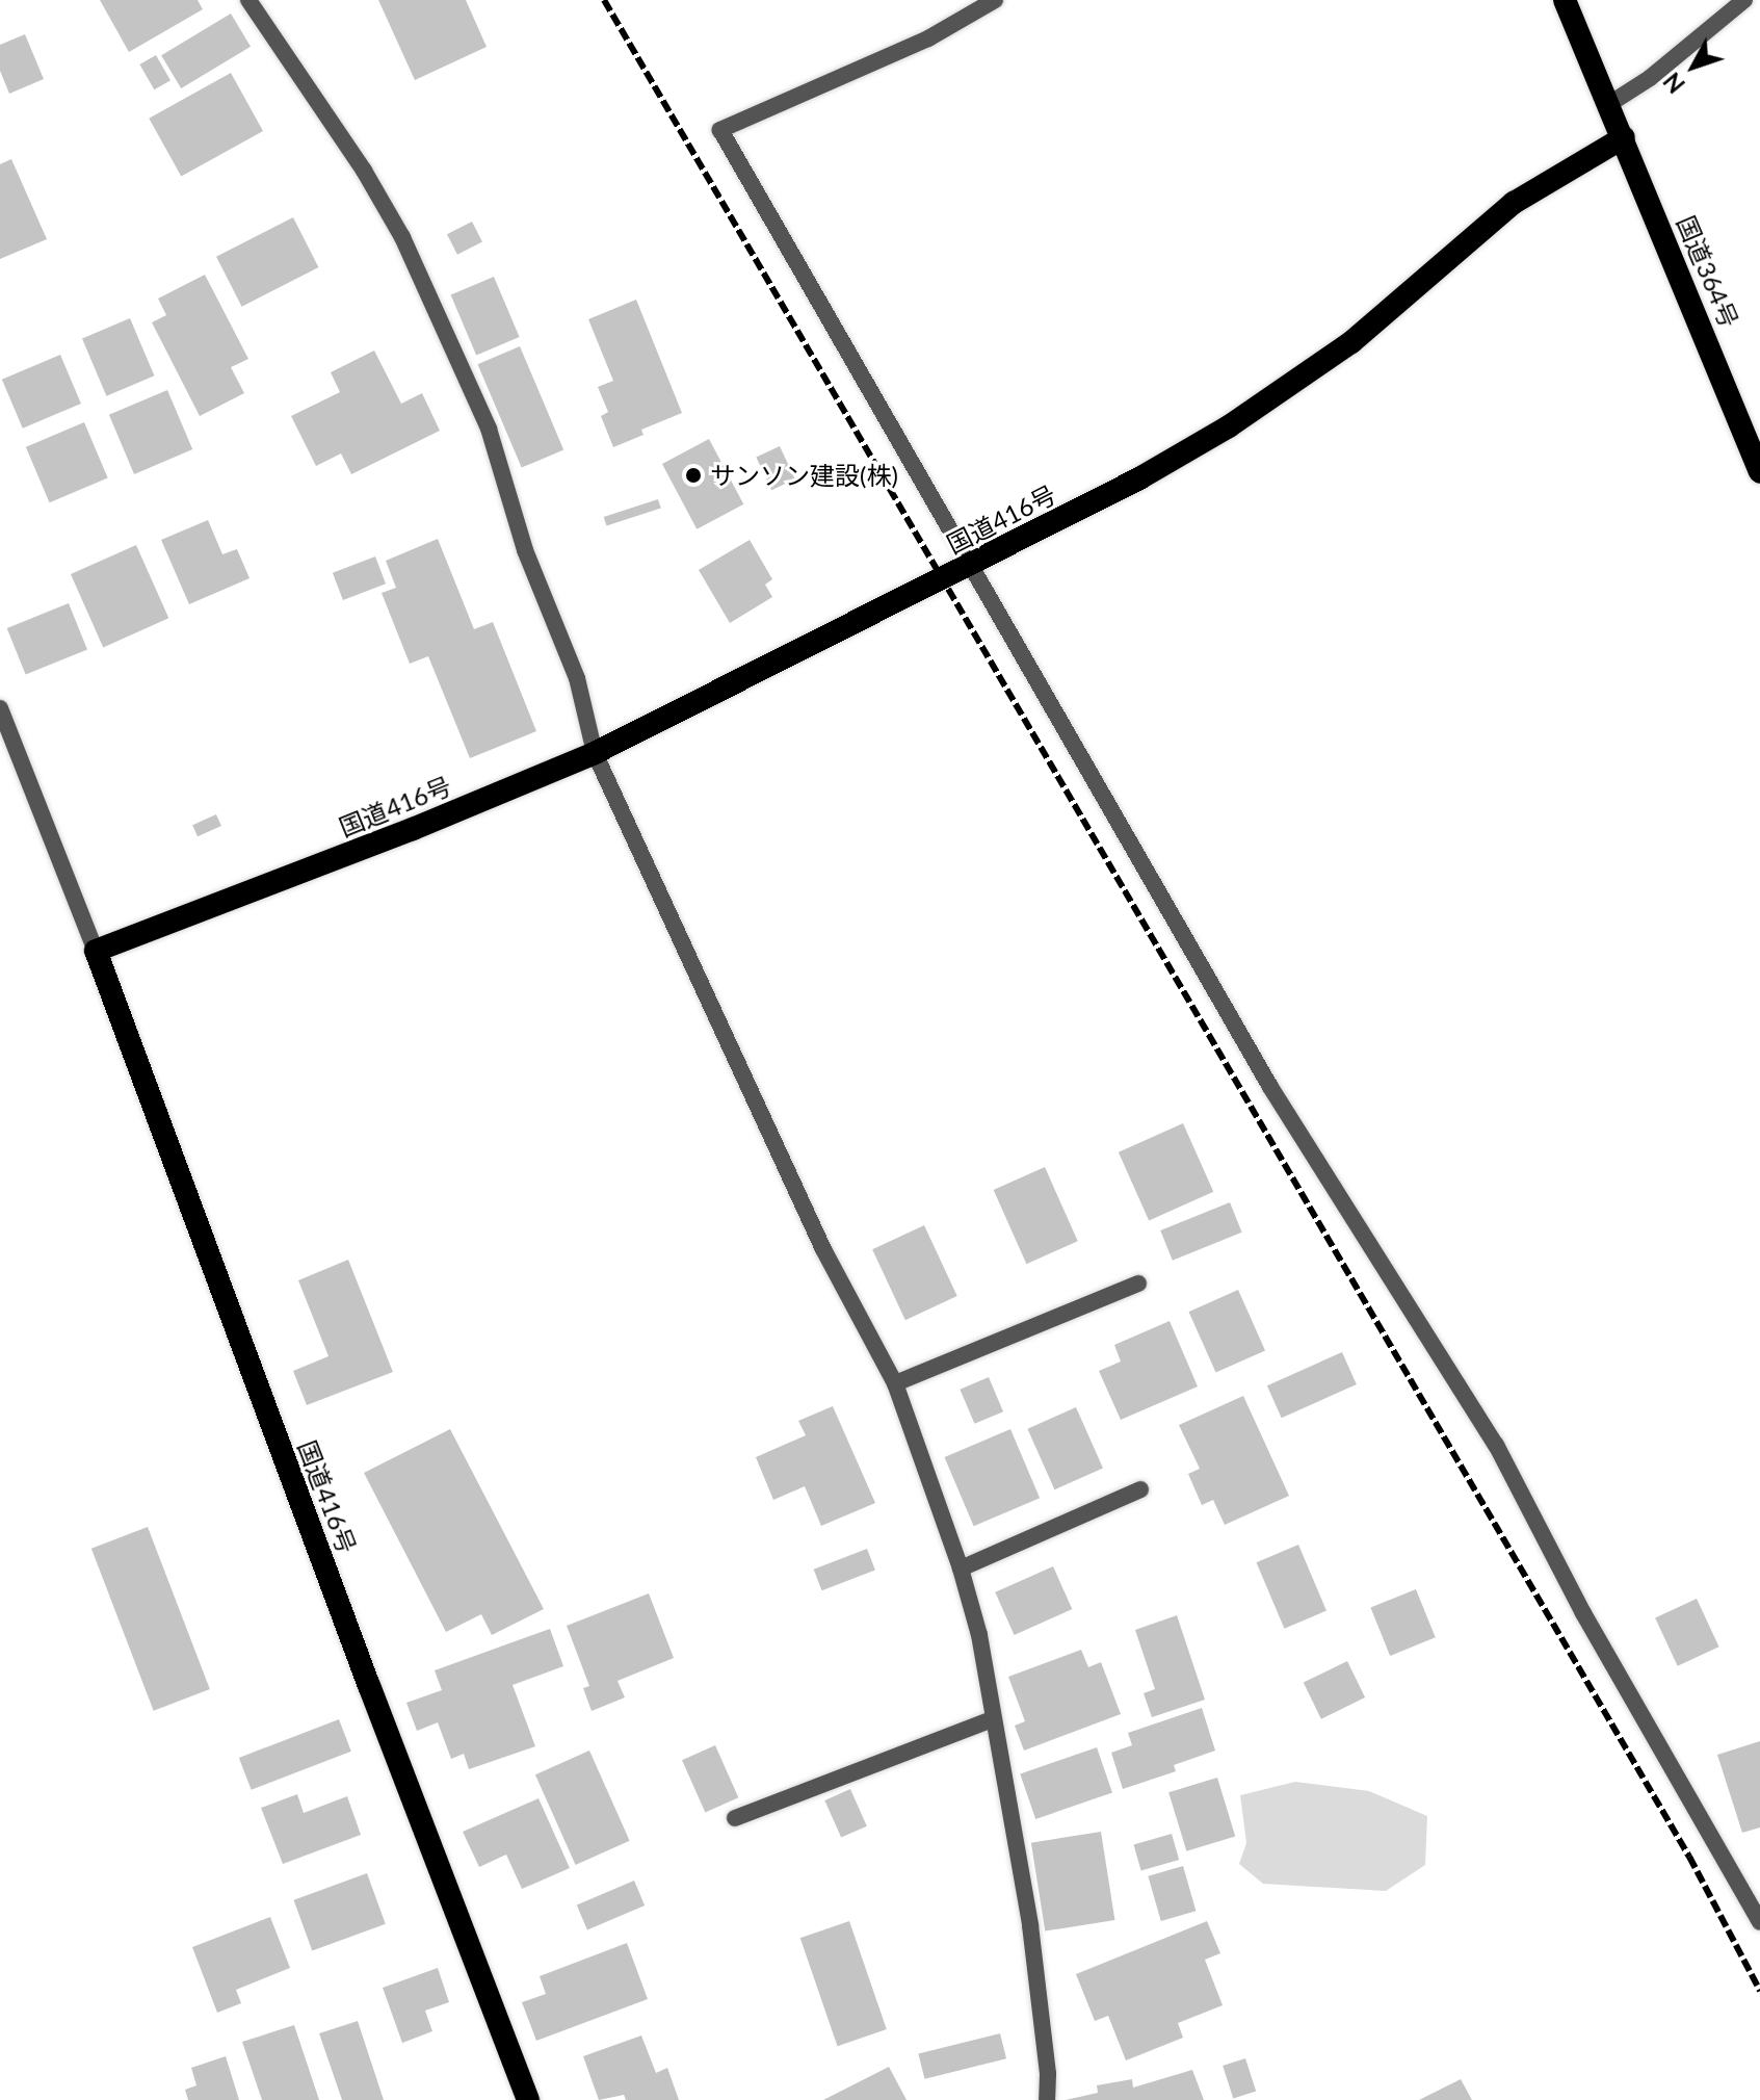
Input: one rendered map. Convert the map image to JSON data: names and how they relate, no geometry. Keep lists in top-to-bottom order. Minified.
{"streets":{"highway":["国道364号","国道416号"]},"crossings":[["国道364号","国道416号"]],"places":["サンソン建設(株)"],"north":"bottom left"}
